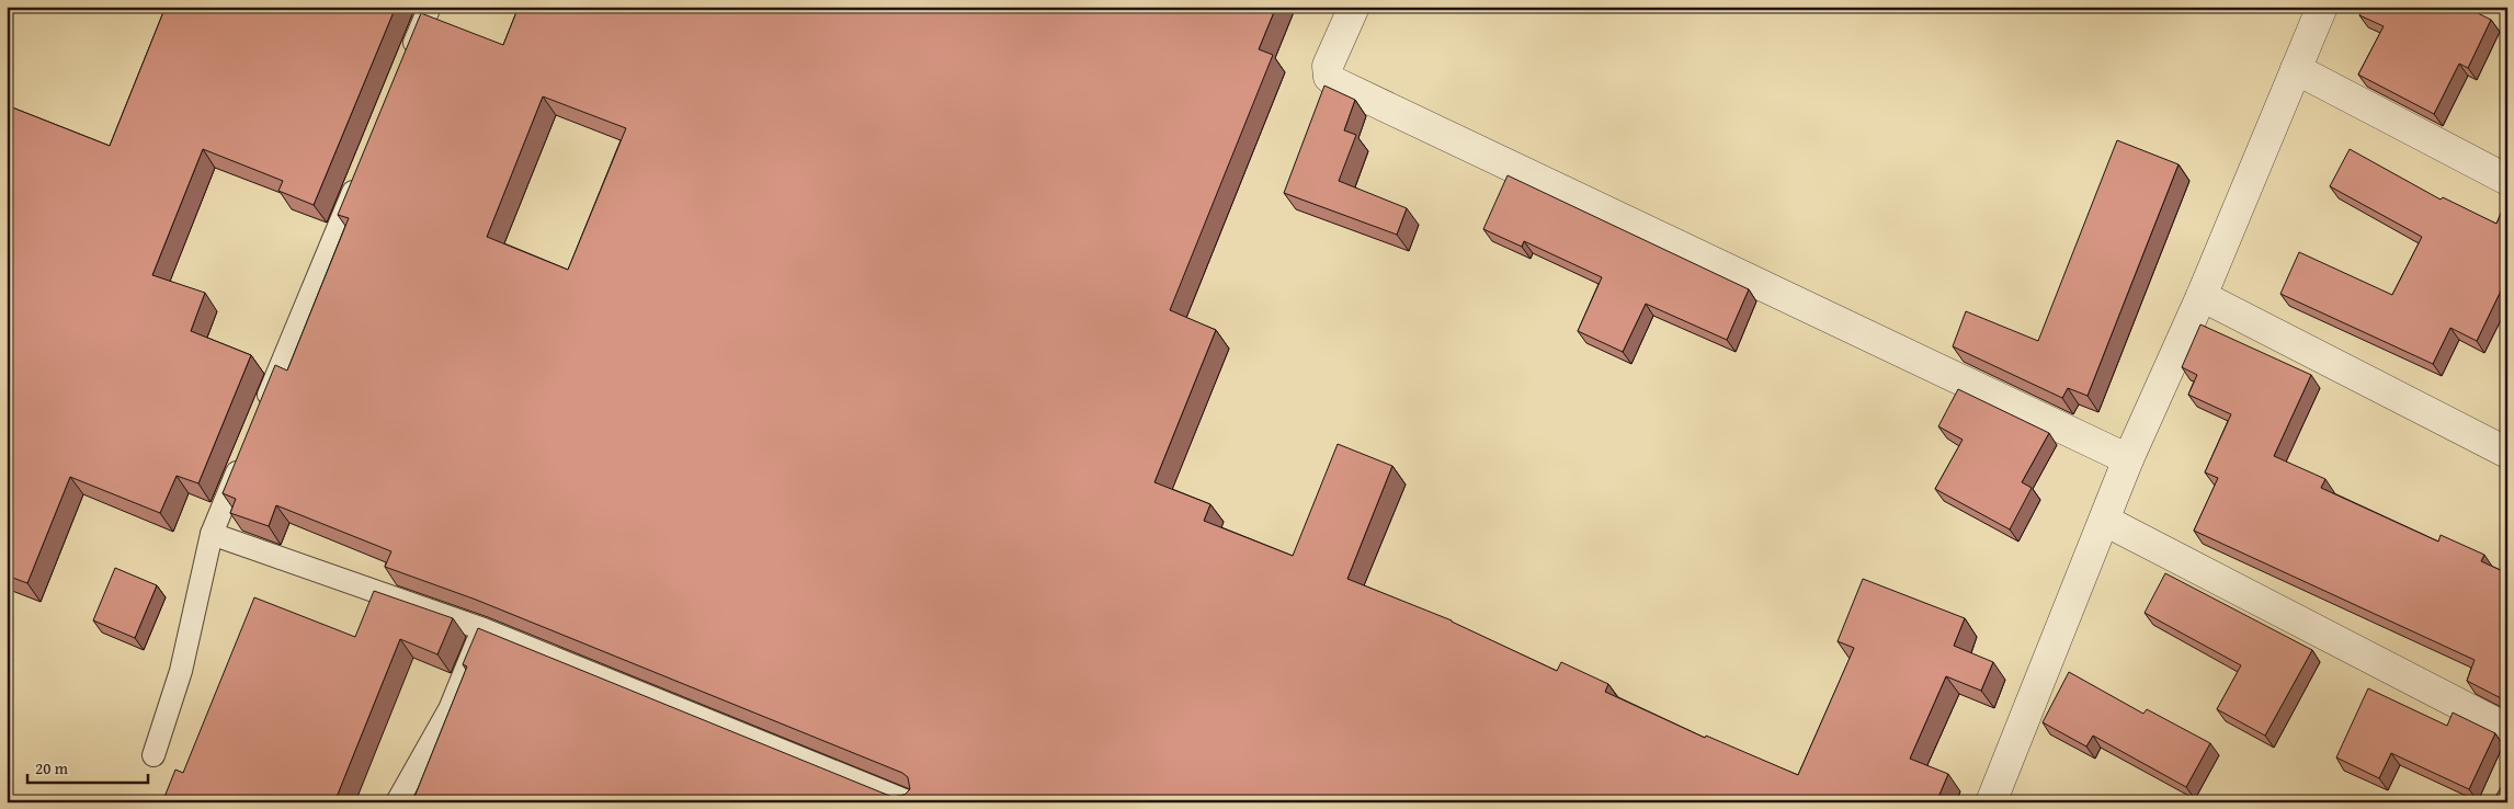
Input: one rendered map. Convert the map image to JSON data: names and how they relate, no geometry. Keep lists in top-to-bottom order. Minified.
{"scale_bar":"20 m"}
